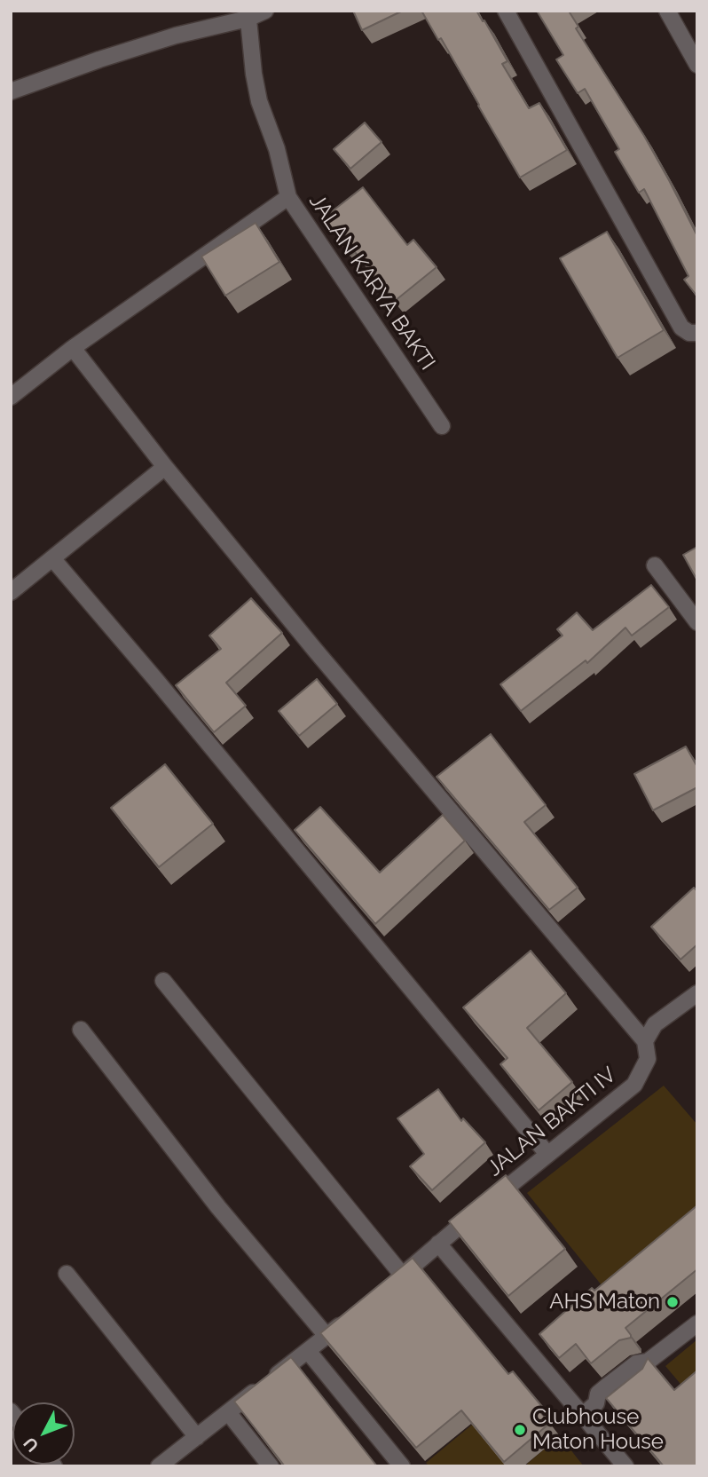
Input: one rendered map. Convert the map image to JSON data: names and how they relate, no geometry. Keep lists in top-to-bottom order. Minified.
{"streets":{"street":["JALAN KARYA BAKTI","JALAN BAKTI IV"]},"places":["AHS Maton","Clubhouse Maton House"],"north":"bottom left"}
